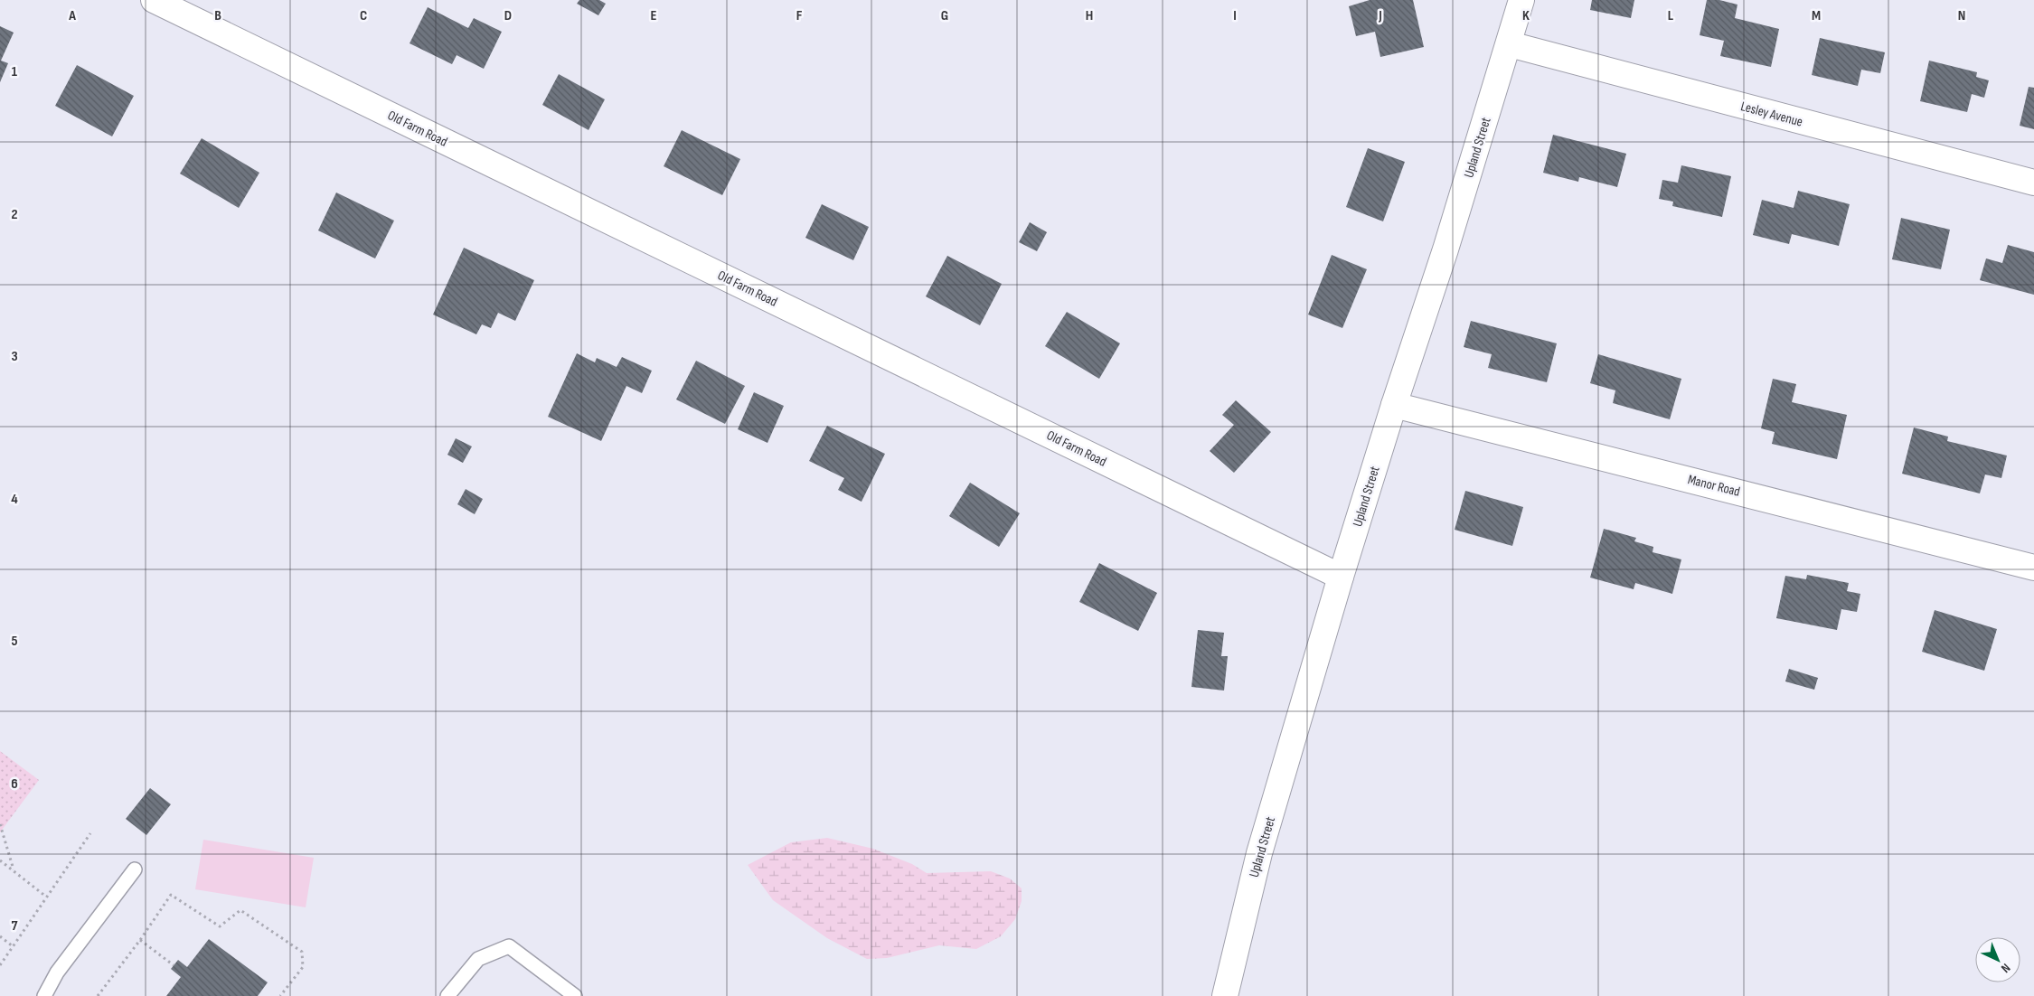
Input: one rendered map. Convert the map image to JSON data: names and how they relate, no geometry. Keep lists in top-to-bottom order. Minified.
{"streets":{"street":["Lesley Avenue","Old Farm Road","Upland Street","Manor Road"]},"crossings":[["Lesley Avenue","Upland Street"],["Old Farm Road","Upland Street"],["Upland Street","Manor Road"]],"north":"bottom right","grid":{"columns":["A","B","C","D","E","F","G","H","I","J","K","L","M","N"],"rows":["1","2","3","4","5","6","7"]}}
